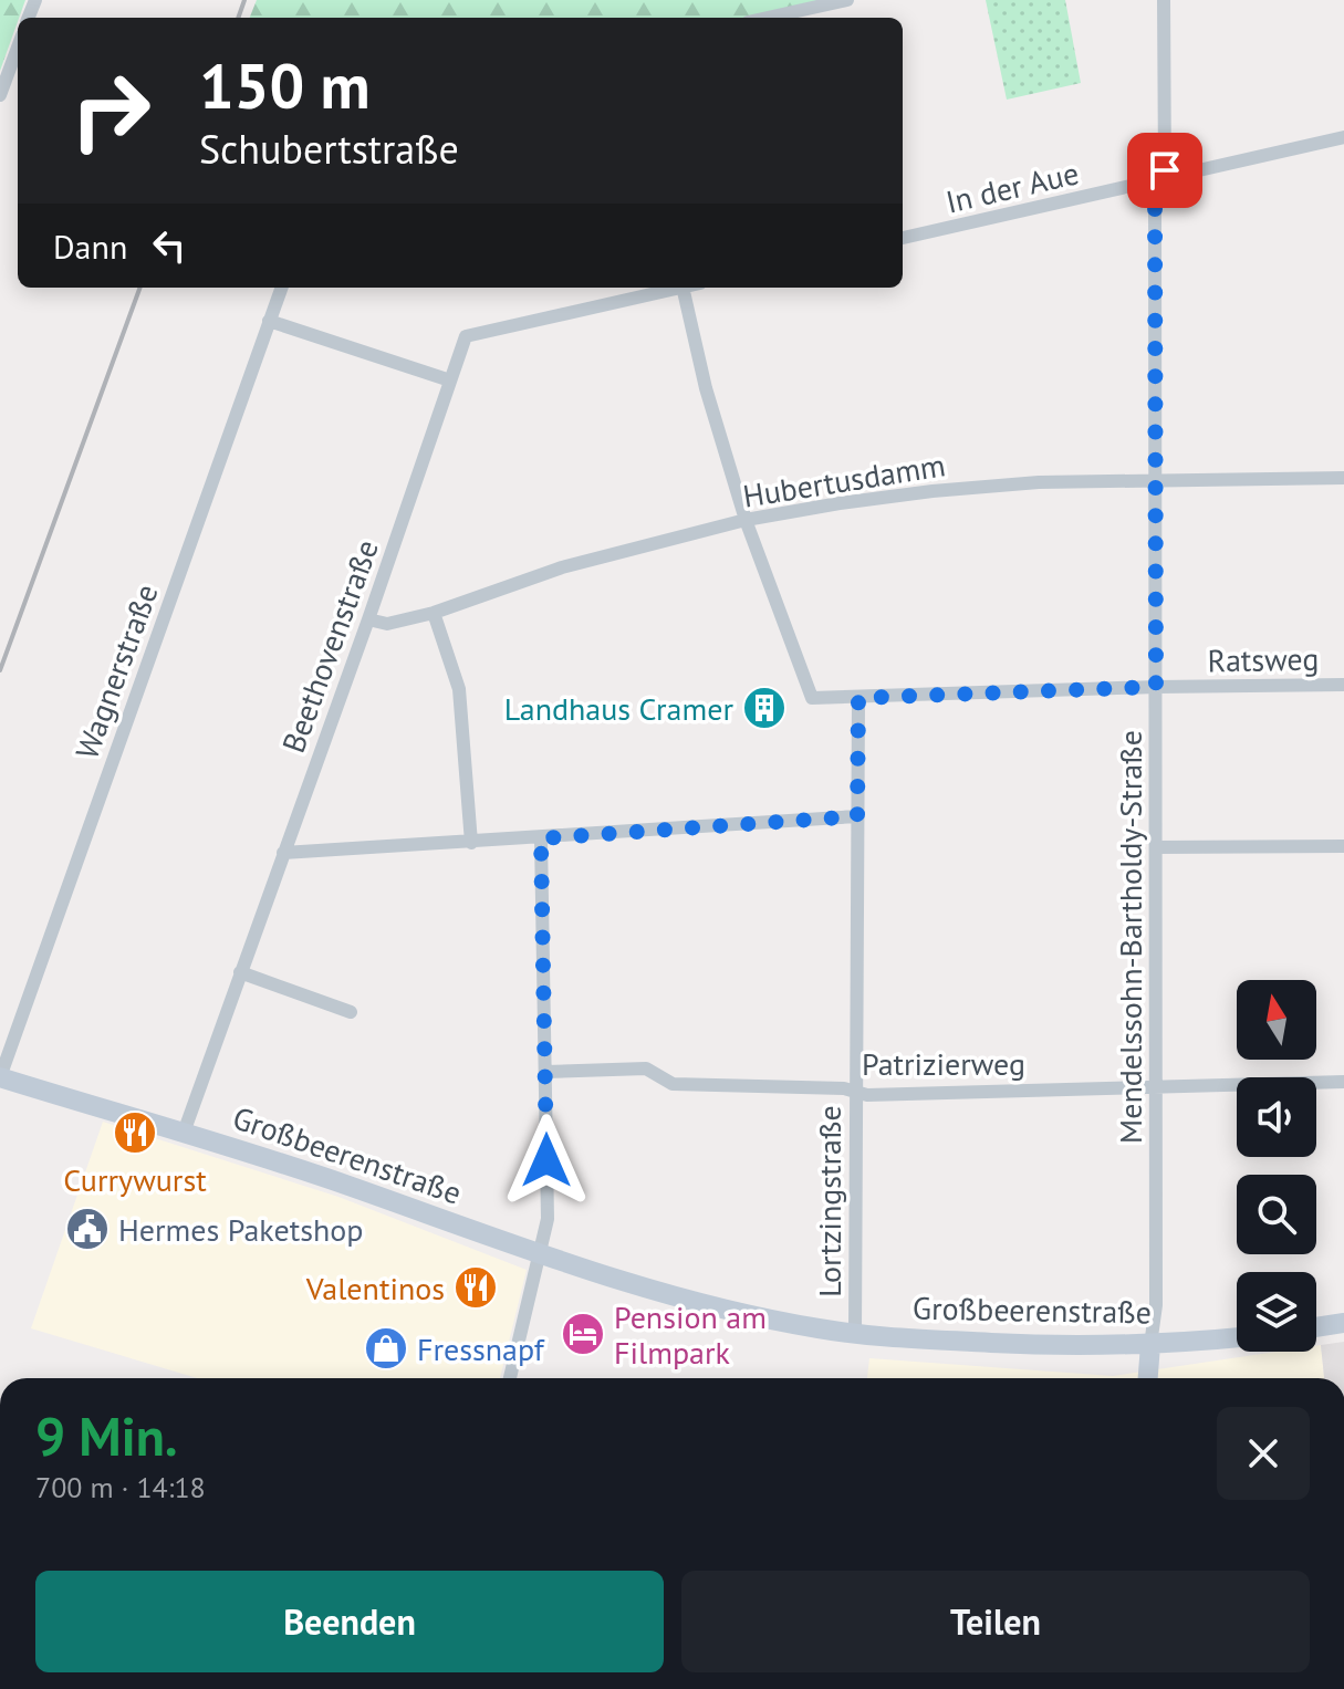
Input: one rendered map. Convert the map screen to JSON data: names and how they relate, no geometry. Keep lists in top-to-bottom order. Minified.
{"streets":{"street":["In der Aue","Hubertusdamm","Beethovenstraße","Ratsweg","Wagnerstraße","Mendelssohn-Bartholdy-Straße","Patrizierweg","Großbeerenstraße","Lortzingstraße"]},"crossings":[["In der Aue","Mendelssohn-Bartholdy-Straße"],["Hubertusdamm","Beethovenstraße"],["Hubertusdamm","Ratsweg"],["Hubertusdamm","Mendelssohn-Bartholdy-Straße"],["Beethovenstraße","Großbeerenstraße"],["Ratsweg","Mendelssohn-Bartholdy-Straße"],["Ratsweg","Lortzingstraße"],["Wagnerstraße","Großbeerenstraße"],["Mendelssohn-Bartholdy-Straße","Patrizierweg"],["Mendelssohn-Bartholdy-Straße","Großbeerenstraße"],["Patrizierweg","Lortzingstraße"],["Großbeerenstraße","Lortzingstraße"]],"places":{"building":["Landhaus Cramer"],"restaurant":["Currywurst","Valentinos"],"public building":["Hermes Paketshop"],"hotel":["Pension am Filmpark"],"shop":["Fressnapf"]},"north":"top","page":{"turn":["150 m","Schubertstraße"],"then":"Dann","heading":["9 Min.","700 m · 14:18"],"buttons":["Beenden","Teilen"]}}
